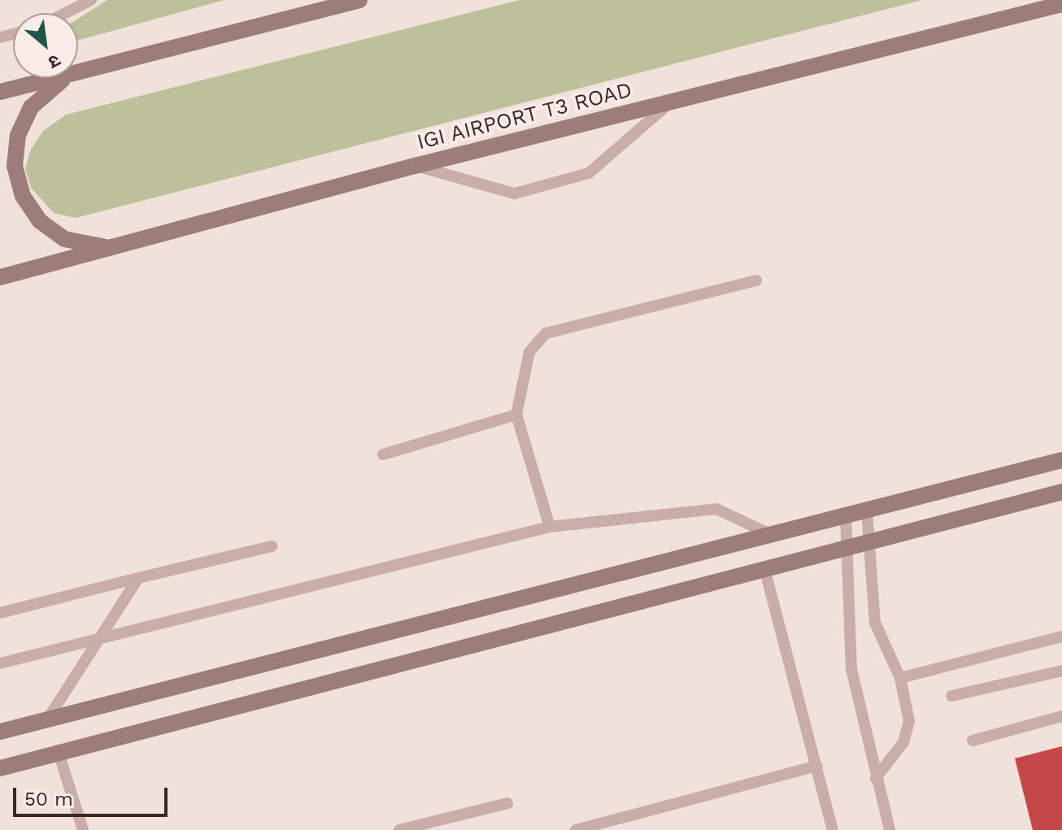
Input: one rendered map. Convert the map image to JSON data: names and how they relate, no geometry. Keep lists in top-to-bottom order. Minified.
{"streets":{"main road":["IGI AIRPORT T3 ROAD"]},"scale_bar":"50 m","north":"bottom right"}
